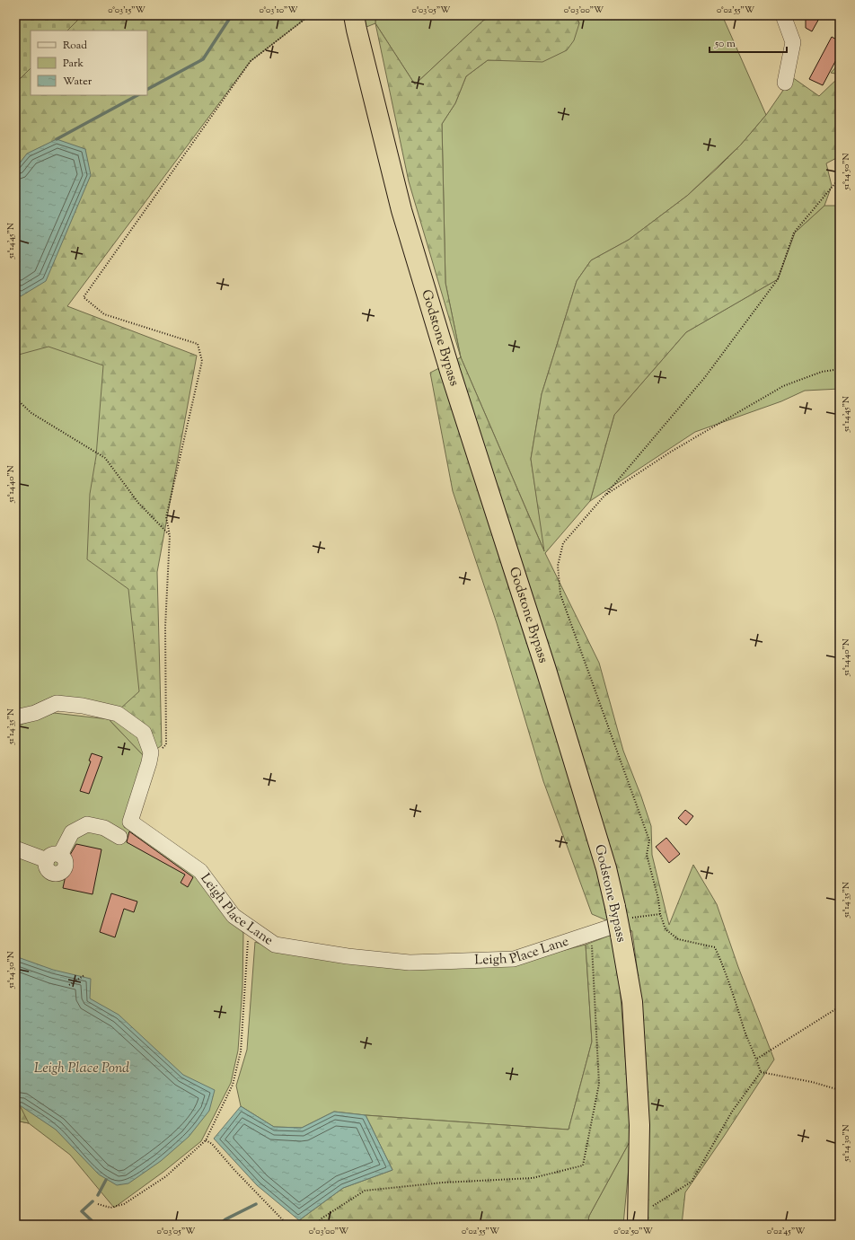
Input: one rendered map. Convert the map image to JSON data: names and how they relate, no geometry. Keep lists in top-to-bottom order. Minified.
{"streets":{"highway":["Godstone Bypass"],"lane":["Leigh Place Lane"]},"crossings":[["Godstone Bypass","Leigh Place Lane"]],"water":["Leigh Place Pond"],"legend":["Road","Park","Water"],"scale_bar":"50 m","coordinates":["0°03'15\"W","0°03'10\"W","0°03'05\"W","0°03'00\"W","0°02'55\"W","51°14'50\"N","51°14'45\"N","51°14'40\"N","51°14'35\"N","51°14'30\"N","0°02'50\"W","0°02'45\"W"]}
